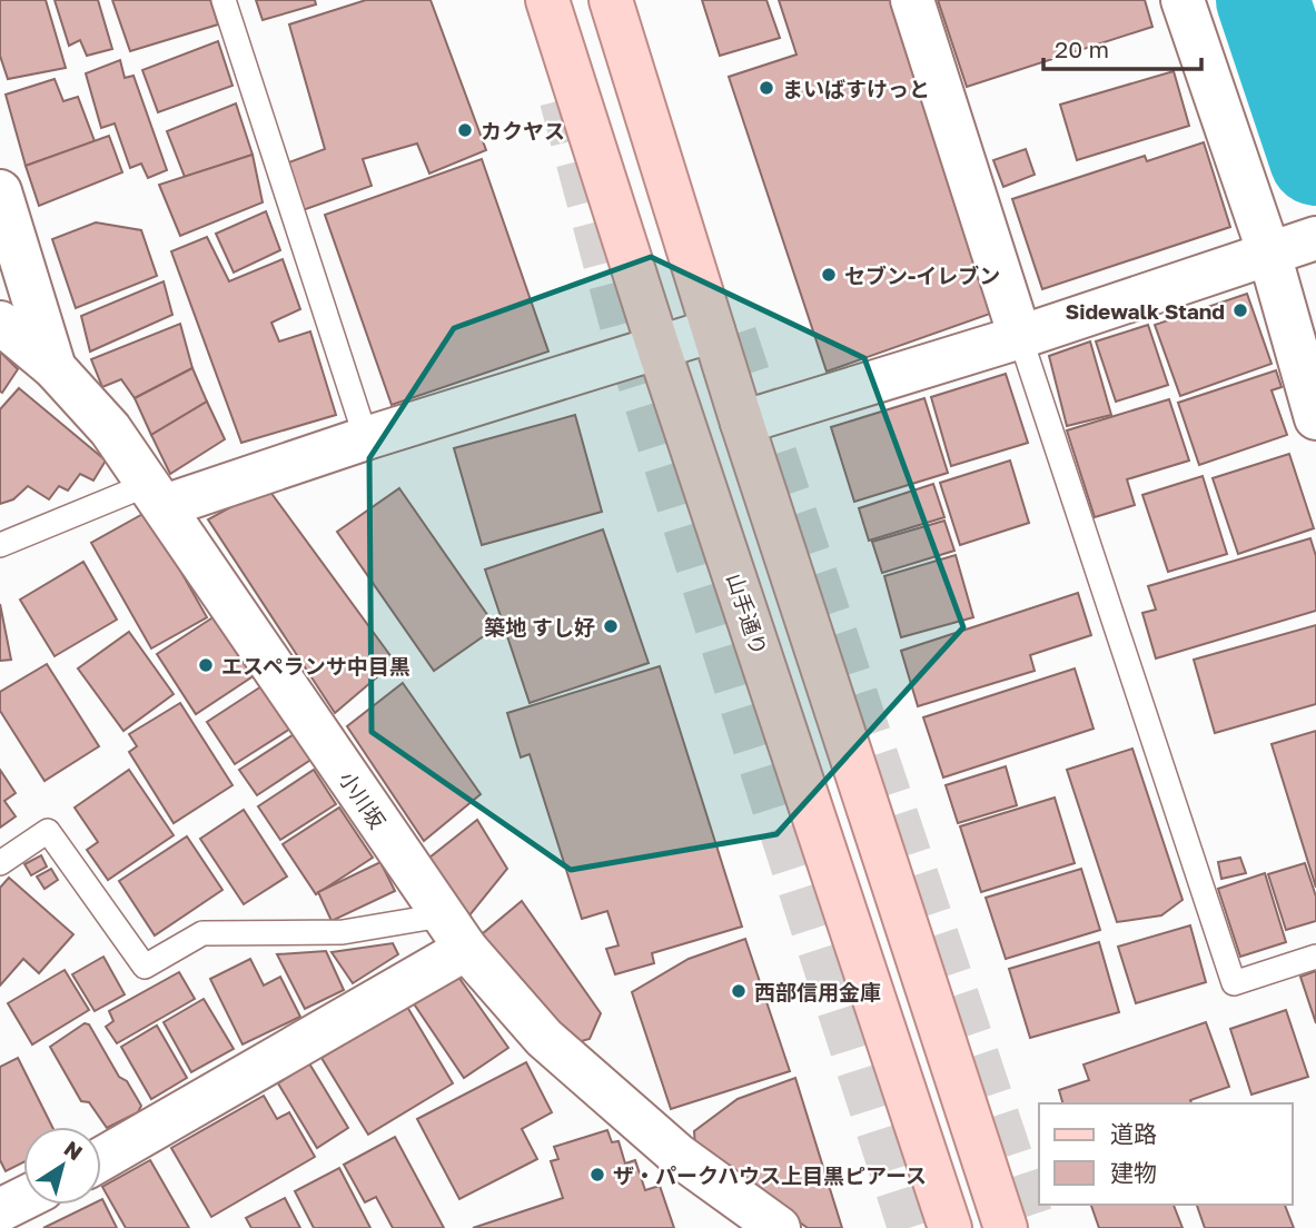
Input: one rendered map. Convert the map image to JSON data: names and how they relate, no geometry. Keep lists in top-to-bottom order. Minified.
{"streets":{"main road":["山手通り"],"street":["小川坂"]},"places":["まいばすけっと","カクヤス","セブン-イレブン","Sidewalk Stand","築地 すし好","エスペランサ中目黒","西部信用金庫","ザ・パークハウス上目黒ピアース"],"legend":["道路","建物"],"scale_bar":"20 m","north":"top right"}
